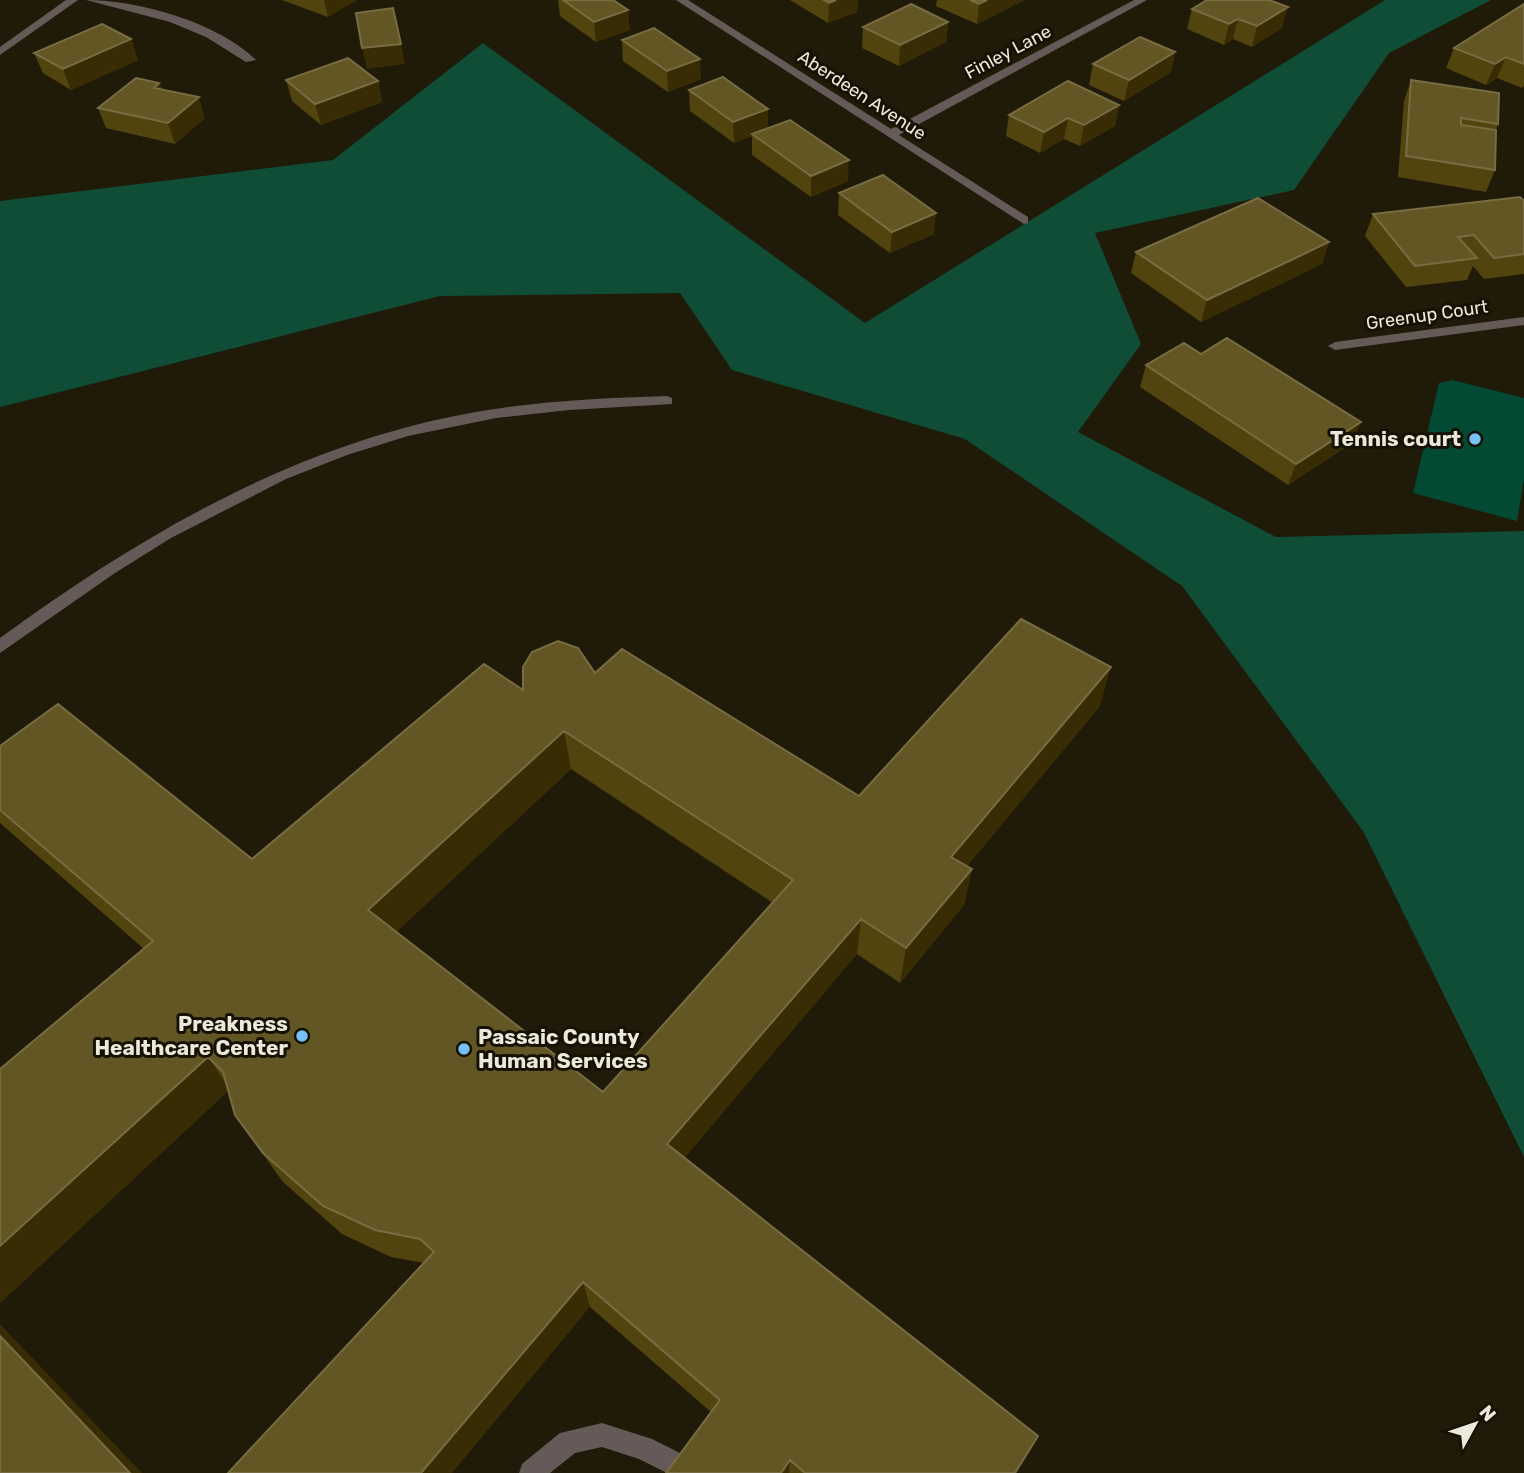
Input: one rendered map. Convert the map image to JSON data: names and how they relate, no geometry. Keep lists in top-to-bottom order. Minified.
{"streets":{"street":["Finley Lane","Aberdeen Avenue","Greenup Court"]},"crossings":[["Finley Lane","Aberdeen Avenue"]],"places":["Tennis court","Preakness Healthcare Center","Passaic County Human Services"],"north":"top right"}
